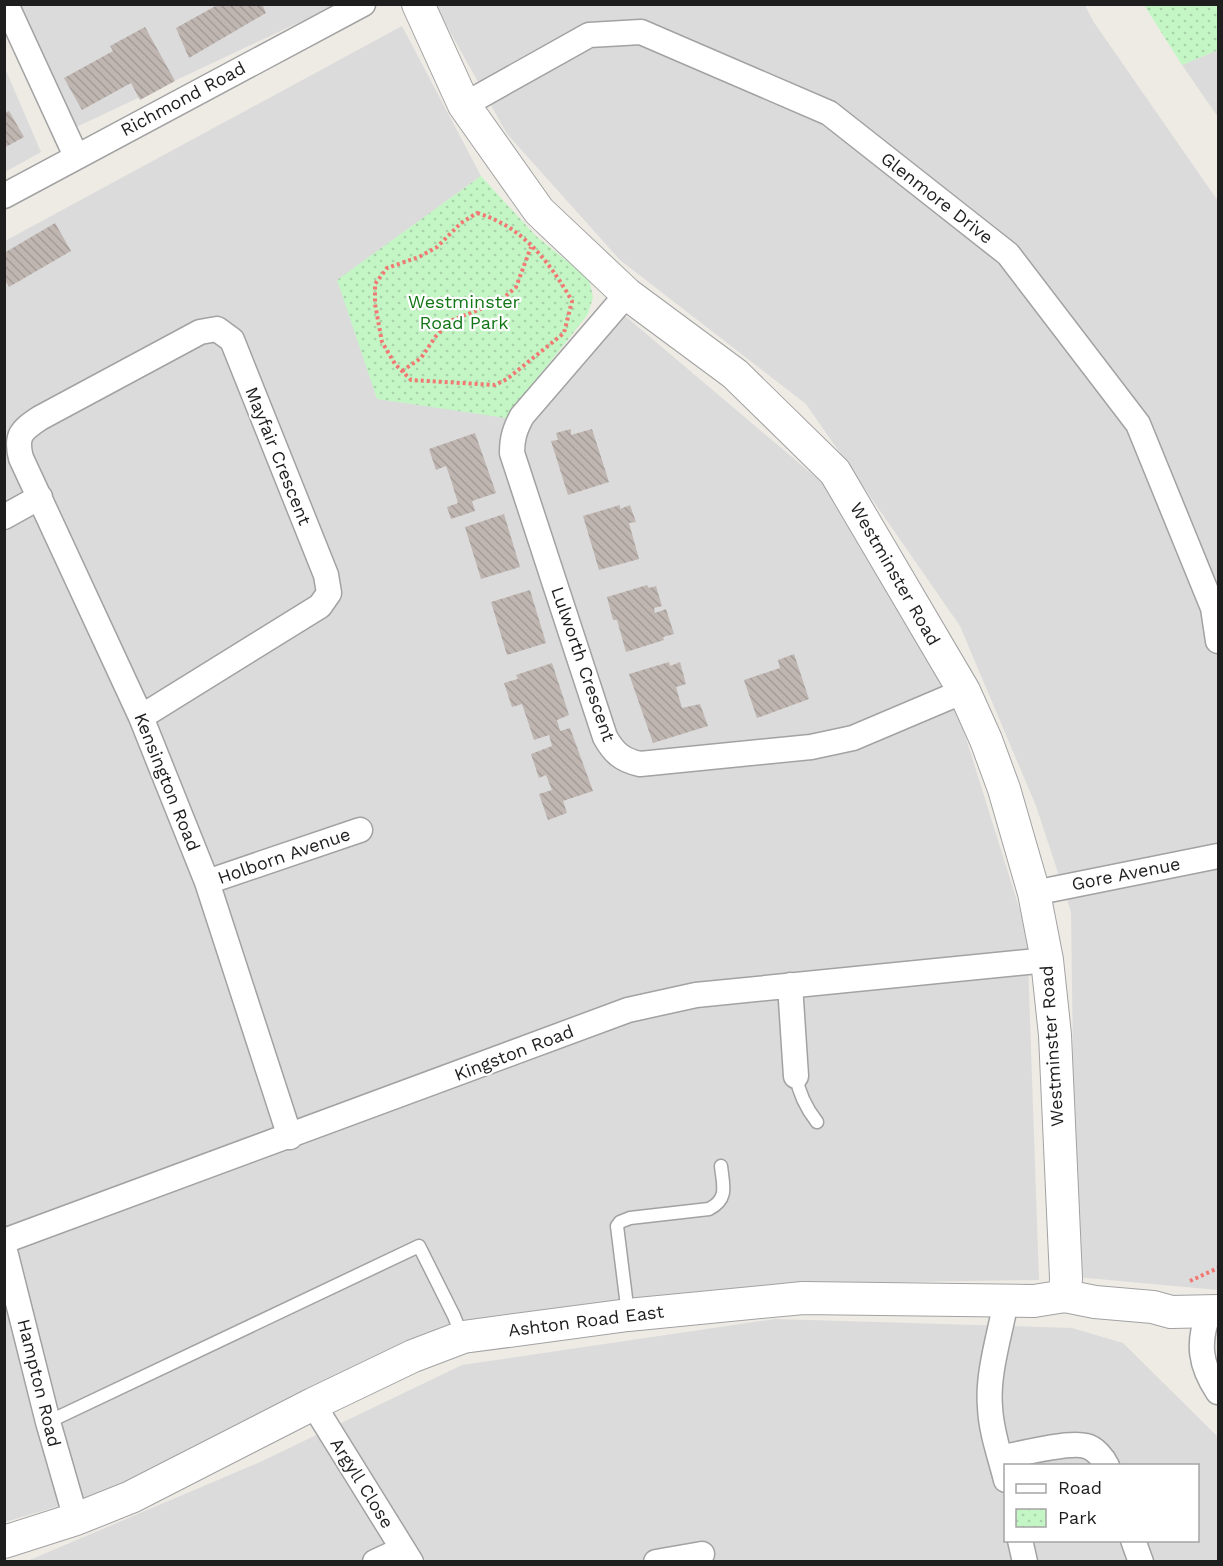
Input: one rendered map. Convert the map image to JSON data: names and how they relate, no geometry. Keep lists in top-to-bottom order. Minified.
{"streets":{"street":["Richmond Road","Glenmore Drive","Mayfair Crescent","Westminster Road","Lulworth Crescent","Kensington Road","Holborn Avenue","Gore Avenue","Kingston Road","Ashton Road East","Hampton Road","Argyll Close"]},"crossings":[["Glenmore Drive","Westminster Road"],["Mayfair Crescent","Kensington Road"],["Westminster Road","Lulworth Crescent"],["Westminster Road","Gore Avenue"],["Westminster Road","Kingston Road"],["Westminster Road","Ashton Road East"],["Kensington Road","Holborn Avenue"],["Kensington Road","Kingston Road"],["Ashton Road East","Hampton Road"],["Ashton Road East","Argyll Close"]],"parks":["Westminster Road Park"],"legend":["Road","Park"]}
